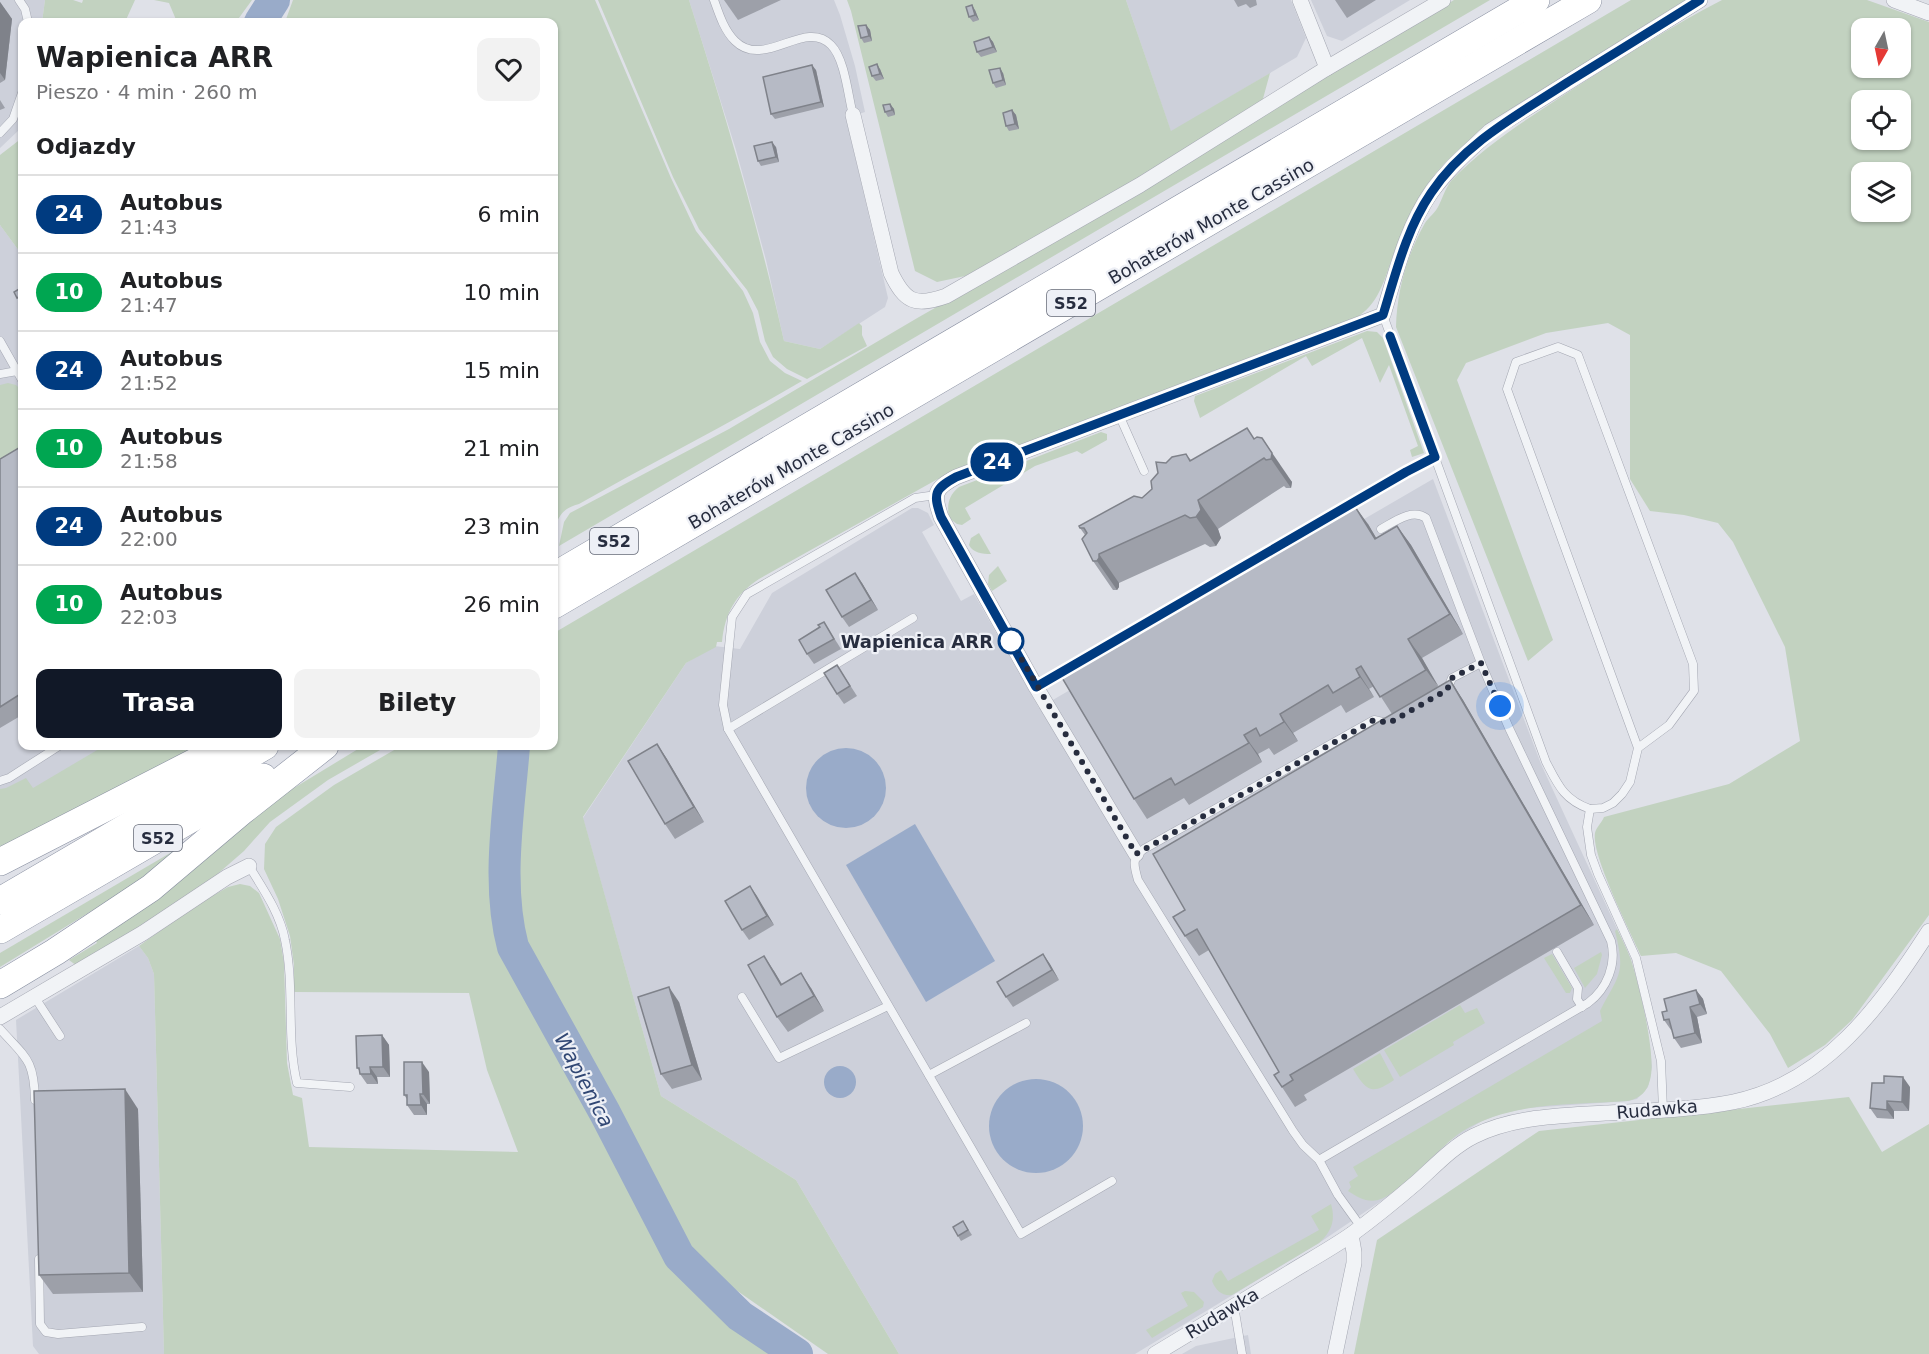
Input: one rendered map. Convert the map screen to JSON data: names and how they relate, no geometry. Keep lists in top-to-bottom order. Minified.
{"streets":{"highway":["Bohaterów Monte Cassino","S52"],"street":["Rudawka"]},"water":["Wapienica"],"places":["Wapienica ARR"],"lines":["bus line 24"],"north":"bottom","page":{"on_map":"24","heading":[["Wapienica ARR","Pieszo · 4 min · 260 m"],"Odjazdy"],"list":[{"mark":"24","name":"Autobus","note":"21:43","value":"6 min"},{"mark":"10","name":"Autobus","note":"21:47","value":"10 min"},{"mark":"24","name":"Autobus","note":"21:52","value":"15 min"},{"mark":"10","name":"Autobus","note":"21:58","value":"21 min"},{"mark":"24","name":"Autobus","note":"22:00","value":"23 min"},{"mark":"10","name":"Autobus","note":"22:03","value":"26 min"}],"buttons":["Trasa","Bilety"]}}
